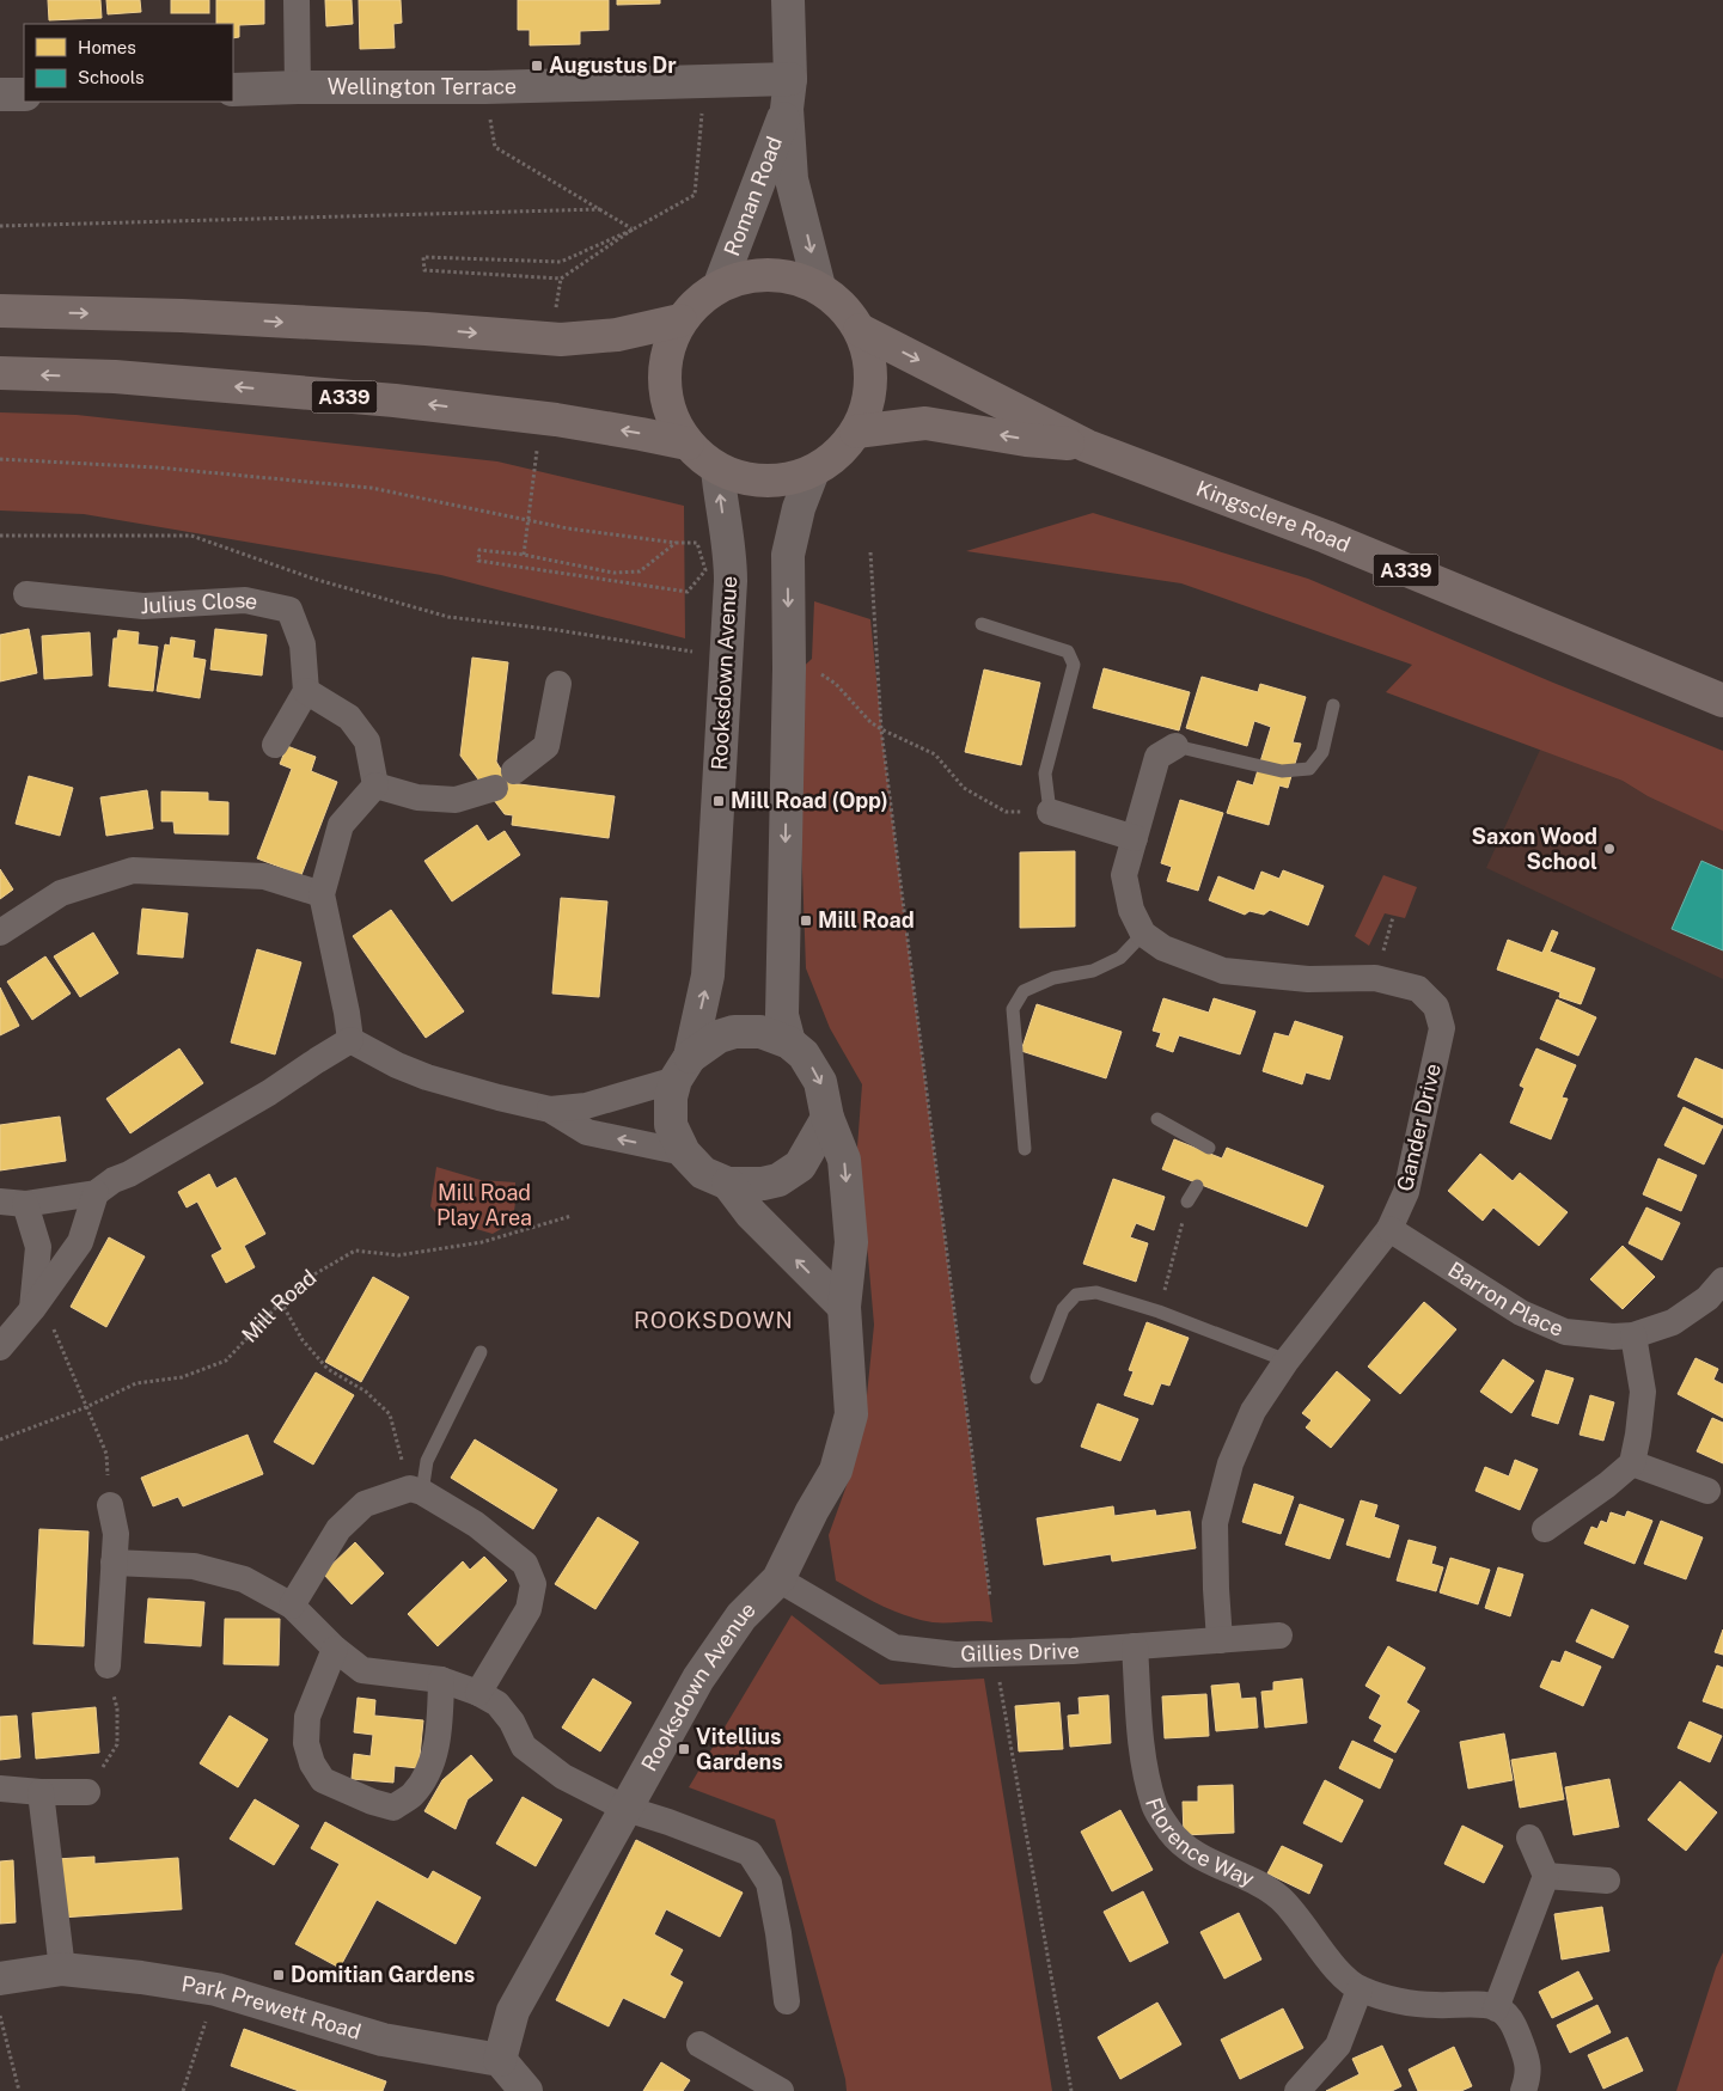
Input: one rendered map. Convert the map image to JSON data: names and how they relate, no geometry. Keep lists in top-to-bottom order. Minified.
{"streets":{"highway":["A339","Kingsclere Road"],"street":["Wellington Terrace","Roman Road","Julius Close","Rooksdown Avenue","Gander Drive","Barron Place","Gillies Drive","Florence Way","Park Prewett Road"],"path":["Mill Road"]},"crossings":[["Wellington Terrace","Roman Road"],["Roman Road","A339"],["Roman Road","Kingsclere Road"],["Roman Road","Rooksdown Avenue"],["A339","Kingsclere Road"],["A339","Rooksdown Avenue"],["Kingsclere Road","Rooksdown Avenue"],["Rooksdown Avenue","Gillies Drive"],["Rooksdown Avenue","Park Prewett Road"],["Gander Drive","Barron Place"],["Gander Drive","Gillies Drive"],["Gillies Drive","Florence Way"]],"one_way":["Roman Road"],"districts":["ROOKSDOWN"],"parks":["Mill Road Play Area"],"places":{"transit":["Augustus Dr","Mill Road (Opp)","Mill Road","Vitellius Gardens","Domitian Gardens"],"other":["Saxon Wood School"]},"legend":["Homes","Schools"]}
